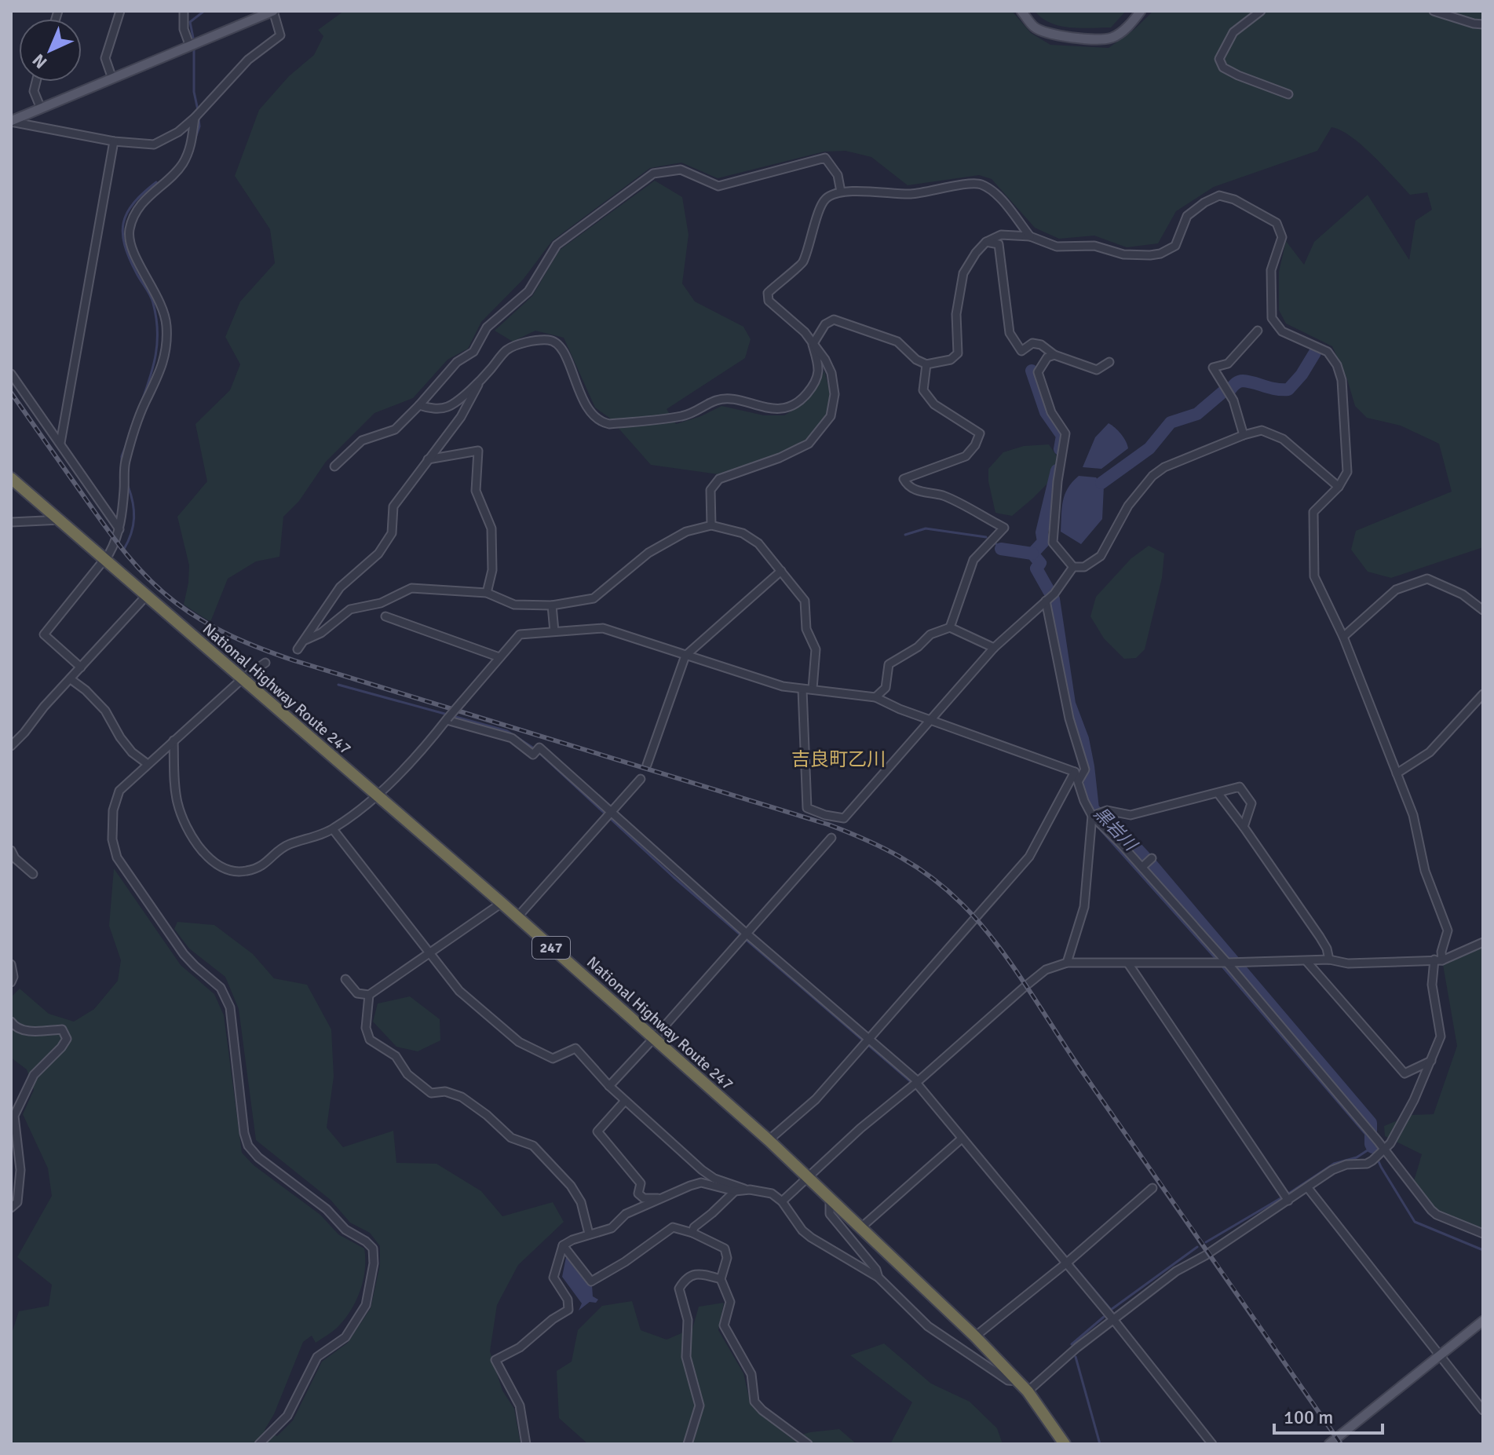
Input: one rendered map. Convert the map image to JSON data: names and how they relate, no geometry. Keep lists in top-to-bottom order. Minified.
{"streets":{"highway":["National Highway Route 247","247"]},"districts":["吉良町乙川"],"water":["黒岩川"],"scale_bar":"100 m","north":"bottom left"}
